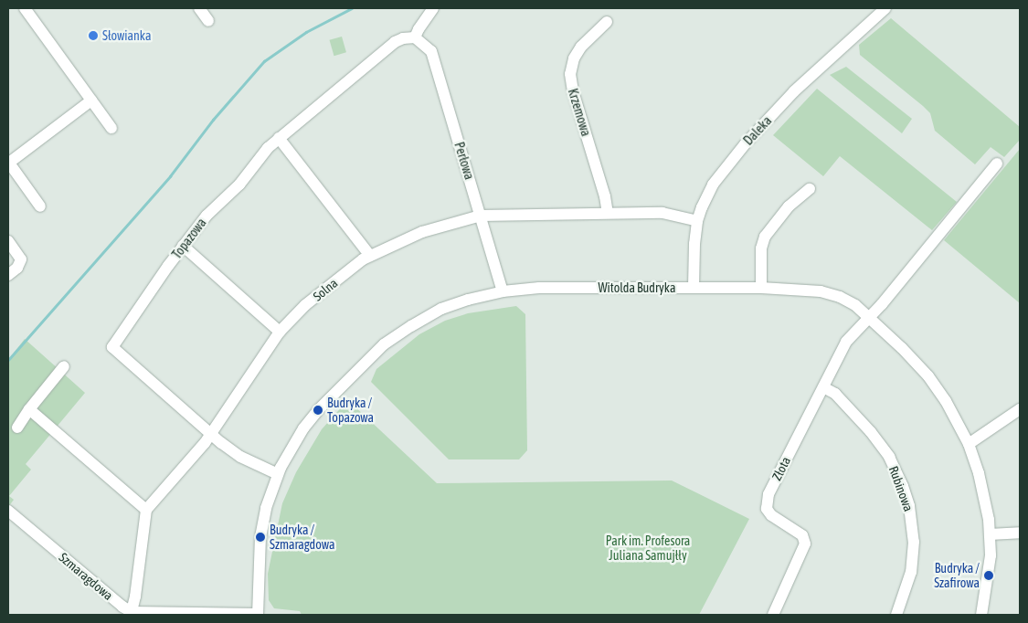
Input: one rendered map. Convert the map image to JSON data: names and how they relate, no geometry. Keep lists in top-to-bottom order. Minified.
{"streets":{"street":["Krzemowa","Daleka","Perłowa","Topazowa","Witolda Budryka","Solna","Złota","Rubinowa","Szmaragdowa"]},"crossings":[["Krzemowa","Solna"],["Daleka","Witolda Budryka"],["Daleka","Solna"],["Perłowa","Topazowa"],["Perłowa","Witolda Budryka"],["Perłowa","Solna"],["Topazowa","Witolda Budryka"],["Topazowa","Solna"],["Witolda Budryka","Złota"],["Złota","Rubinowa"]],"parks":["Park im. Profesora Juliana Samujłły"],"places":["Słowianka","Budryka / Topazowa","Budryka / Szmaragdowa","Budryka / Szafirowa"]}
